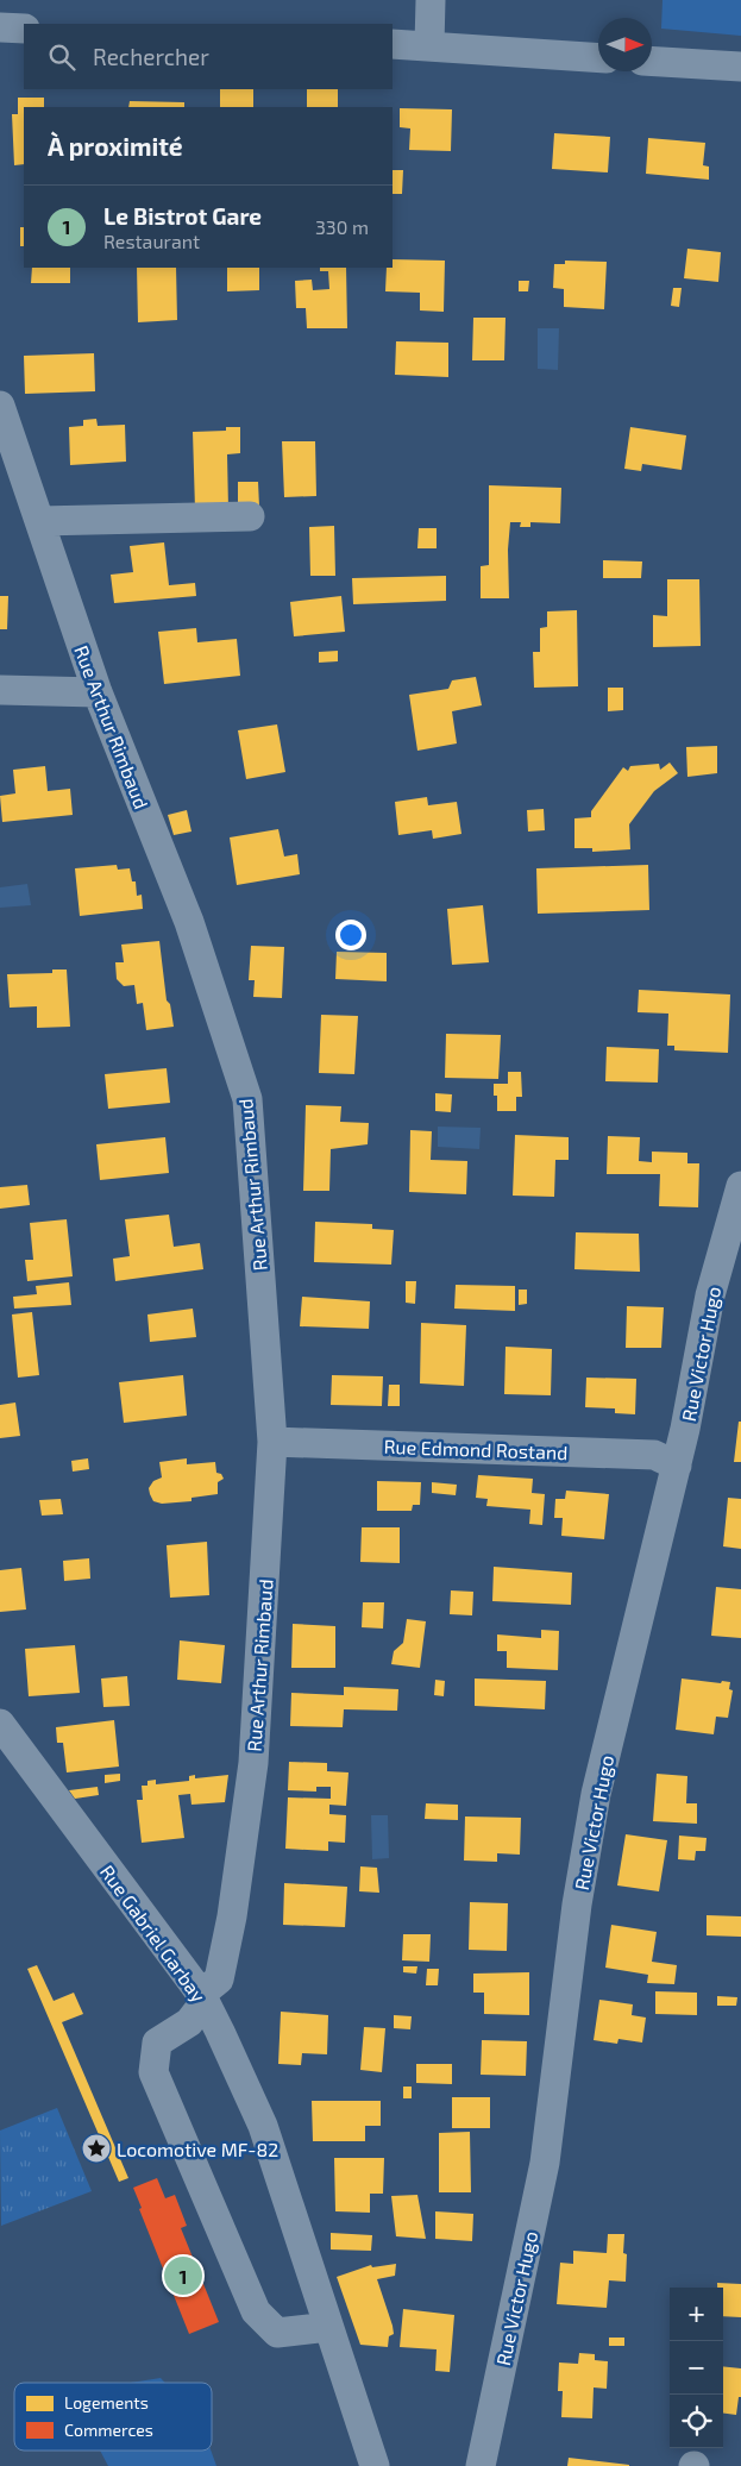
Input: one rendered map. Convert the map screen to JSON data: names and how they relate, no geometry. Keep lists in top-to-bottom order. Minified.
{"streets":{"street":["Rue Arthur Rimbaud","Rue Victor Hugo","Rue Edmond Rostand","Rue Gabriel Garbay"]},"crossings":[["Rue Arthur Rimbaud","Rue Edmond Rostand"],["Rue Arthur Rimbaud","Rue Gabriel Garbay"],["Rue Victor Hugo","Rue Edmond Rostand"]],"places":{"place":["Locomotive MF-82"]},"legend":["Logements","Commerces"],"north":"right","page":{"search":"Rechercher","heading":"À proximité","list":[{"mark":"1","name":"Le Bistrot Gare","note":"Restaurant","value":"330 m"}],"pins":"1","map_buttons":["+","−"]}}
